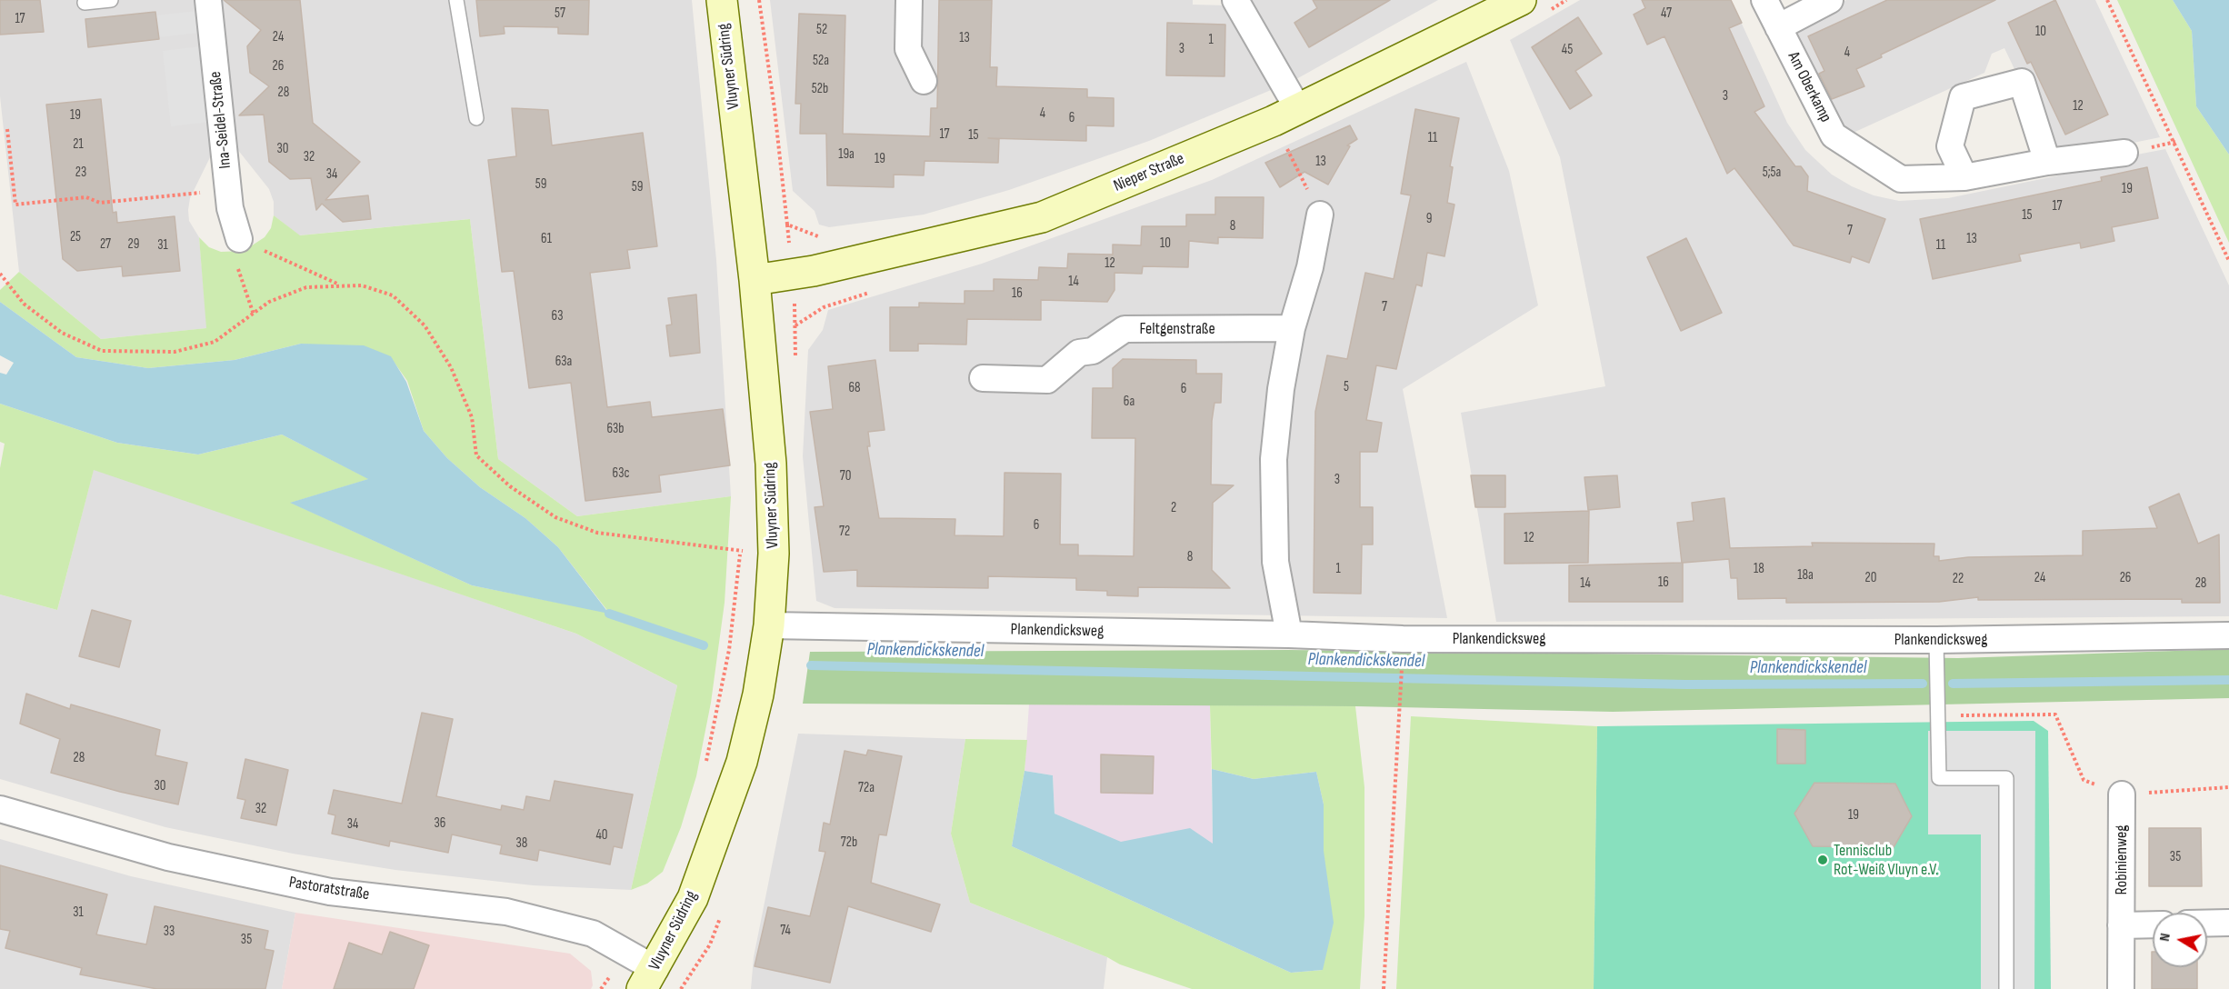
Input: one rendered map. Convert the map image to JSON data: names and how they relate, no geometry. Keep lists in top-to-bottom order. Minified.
{"streets":{"street":["Vluyner Südring","Am Oberkamp","Ina-Seidel-Straße","Nieper Straße","Feltgenstraße","Plankendicksweg","Robinienweg","Pastoratstraße"]},"crossings":[["Vluyner Südring","Nieper Straße"],["Vluyner Südring","Plankendicksweg"],["Vluyner Südring","Pastoratstraße"]],"water":["Plankendickskendel"],"places":["Tennisclub Rot-Weiß Vluyn e.V."],"house_numbers":["57","47","17","52","10","24","13","1","3","45","4","52a","26","52b","28","3","12","4","19","6","17","15","11","21","30","19a","32","19","13","23","5;5a","34","59","59","19","17","15","9","8","7","25","61","13","10","27","29","31","11","12","14","16","7","63","63a","5","68","6","6a","63b","63c","70","3","2","6","72","12","8","1","18","18a","20","24","26","22","16","14","28","28","30","72a","32","19","36","34","40","72b","38","35","31","74","33","35"],"north":"left"}
